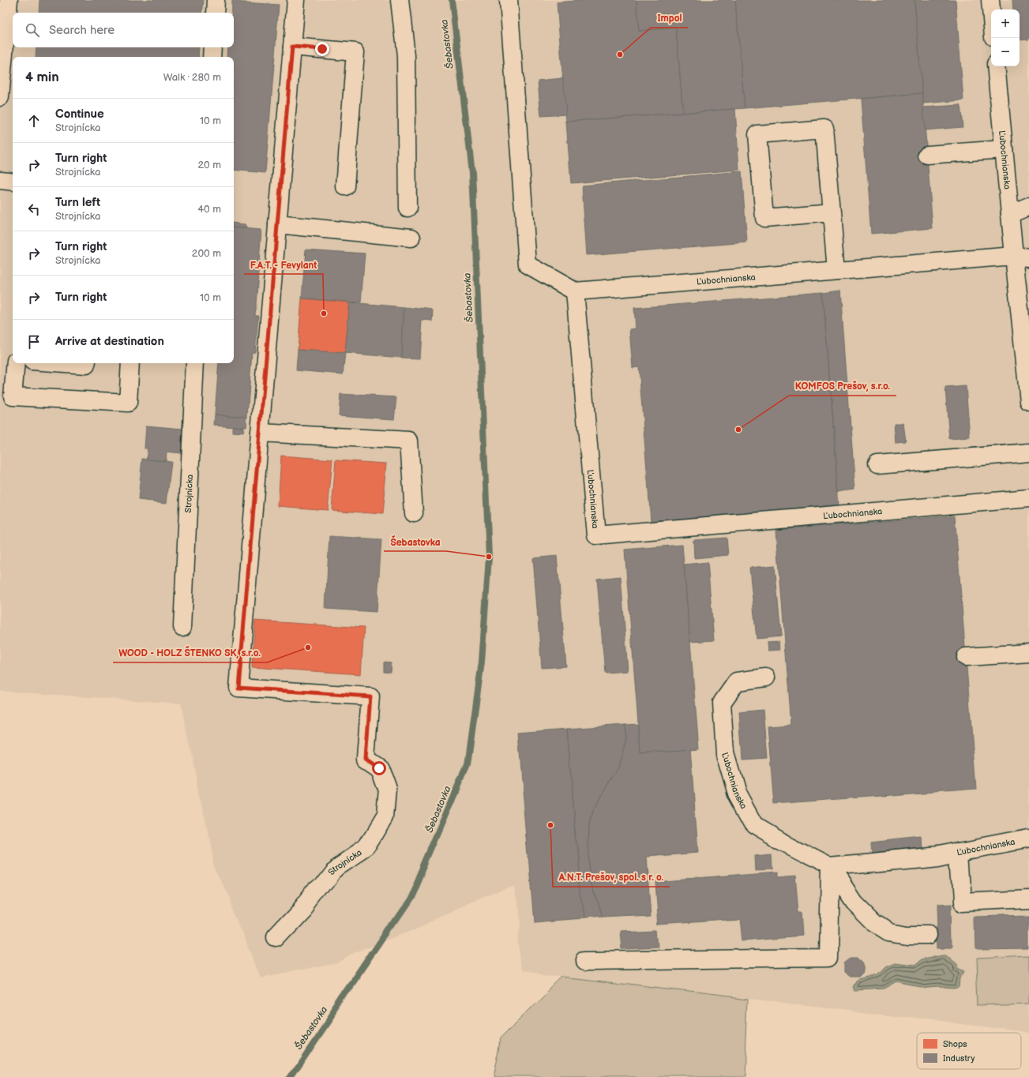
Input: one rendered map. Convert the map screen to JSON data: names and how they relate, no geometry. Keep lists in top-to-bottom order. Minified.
{"streets":{"lane":["Ľubochnianska","Strojnícka"]},"water":["Šebastovka"],"places":["Impol","F.A.T. - Fevylant","KOMFOS Prešov, s.r.o.","Šebastovka","WOOD - HOLZ ŠTENKO SK, s.r.o.","A.N.T. Prešov, spol. s r. o."],"legend":["Shops","Industry"],"page":{"map_buttons":["+","−"],"search":"Search here","heading":["4 min","Walk · 280 m"],"list":[["Continue","Strojnícka","10 m"],["Turn right","Strojnícka","20 m"],["Turn left","Strojnícka","40 m"],["Turn right","Strojnícka","200 m"],["Turn right","10 m"],"Arrive at destination"]}}
